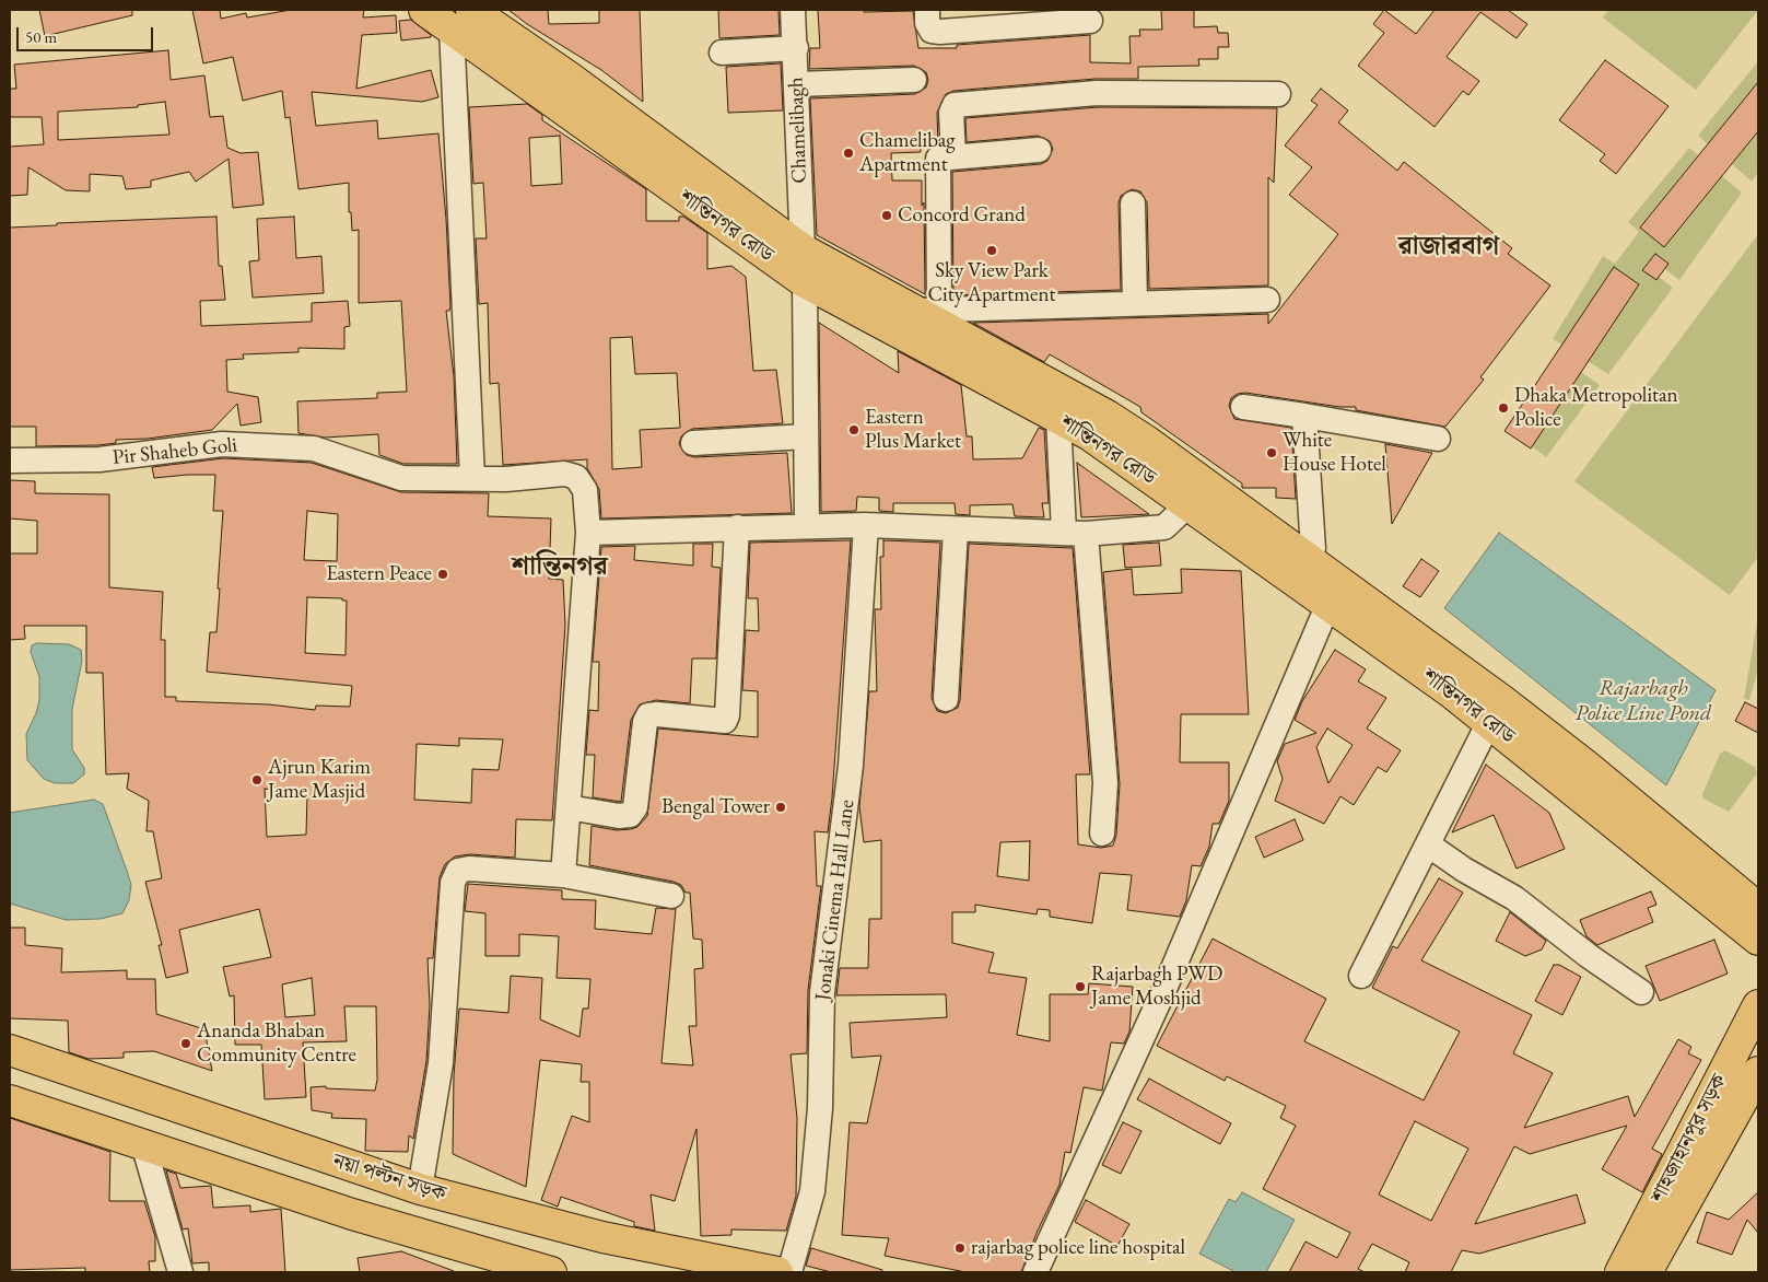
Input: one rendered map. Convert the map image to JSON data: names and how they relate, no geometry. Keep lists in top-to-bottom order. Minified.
{"streets":{"main road":["শান্তিনগর রোড","শাহজাহানপুর সড়ক","নয়া পল্টন সড়ক"],"street":["Chamelibagh","Pir Shaheb Goli","Jonaki Cinema Hall Lane"]},"crossings":[["Chamelibagh","শান্তিনগর রোড"]],"districts":["রাজারবাগ","শান্তিনগর"],"water":["Rajarbagh Police Line Pond"],"places":["Chamelibag Apartment","Concord Grand","Sky View Park City Apartment","Dhaka Metropolitan Police","Eastern Plus Market","White House Hotel","Eastern Peace","Ajrun Karim Jame Masjid","Bengal Tower","Rajarbagh PWD Jame Moshjid","Ananda Bhaban Community Centre","rajarbag police line hospital"],"scale_bar":"50 m"}
